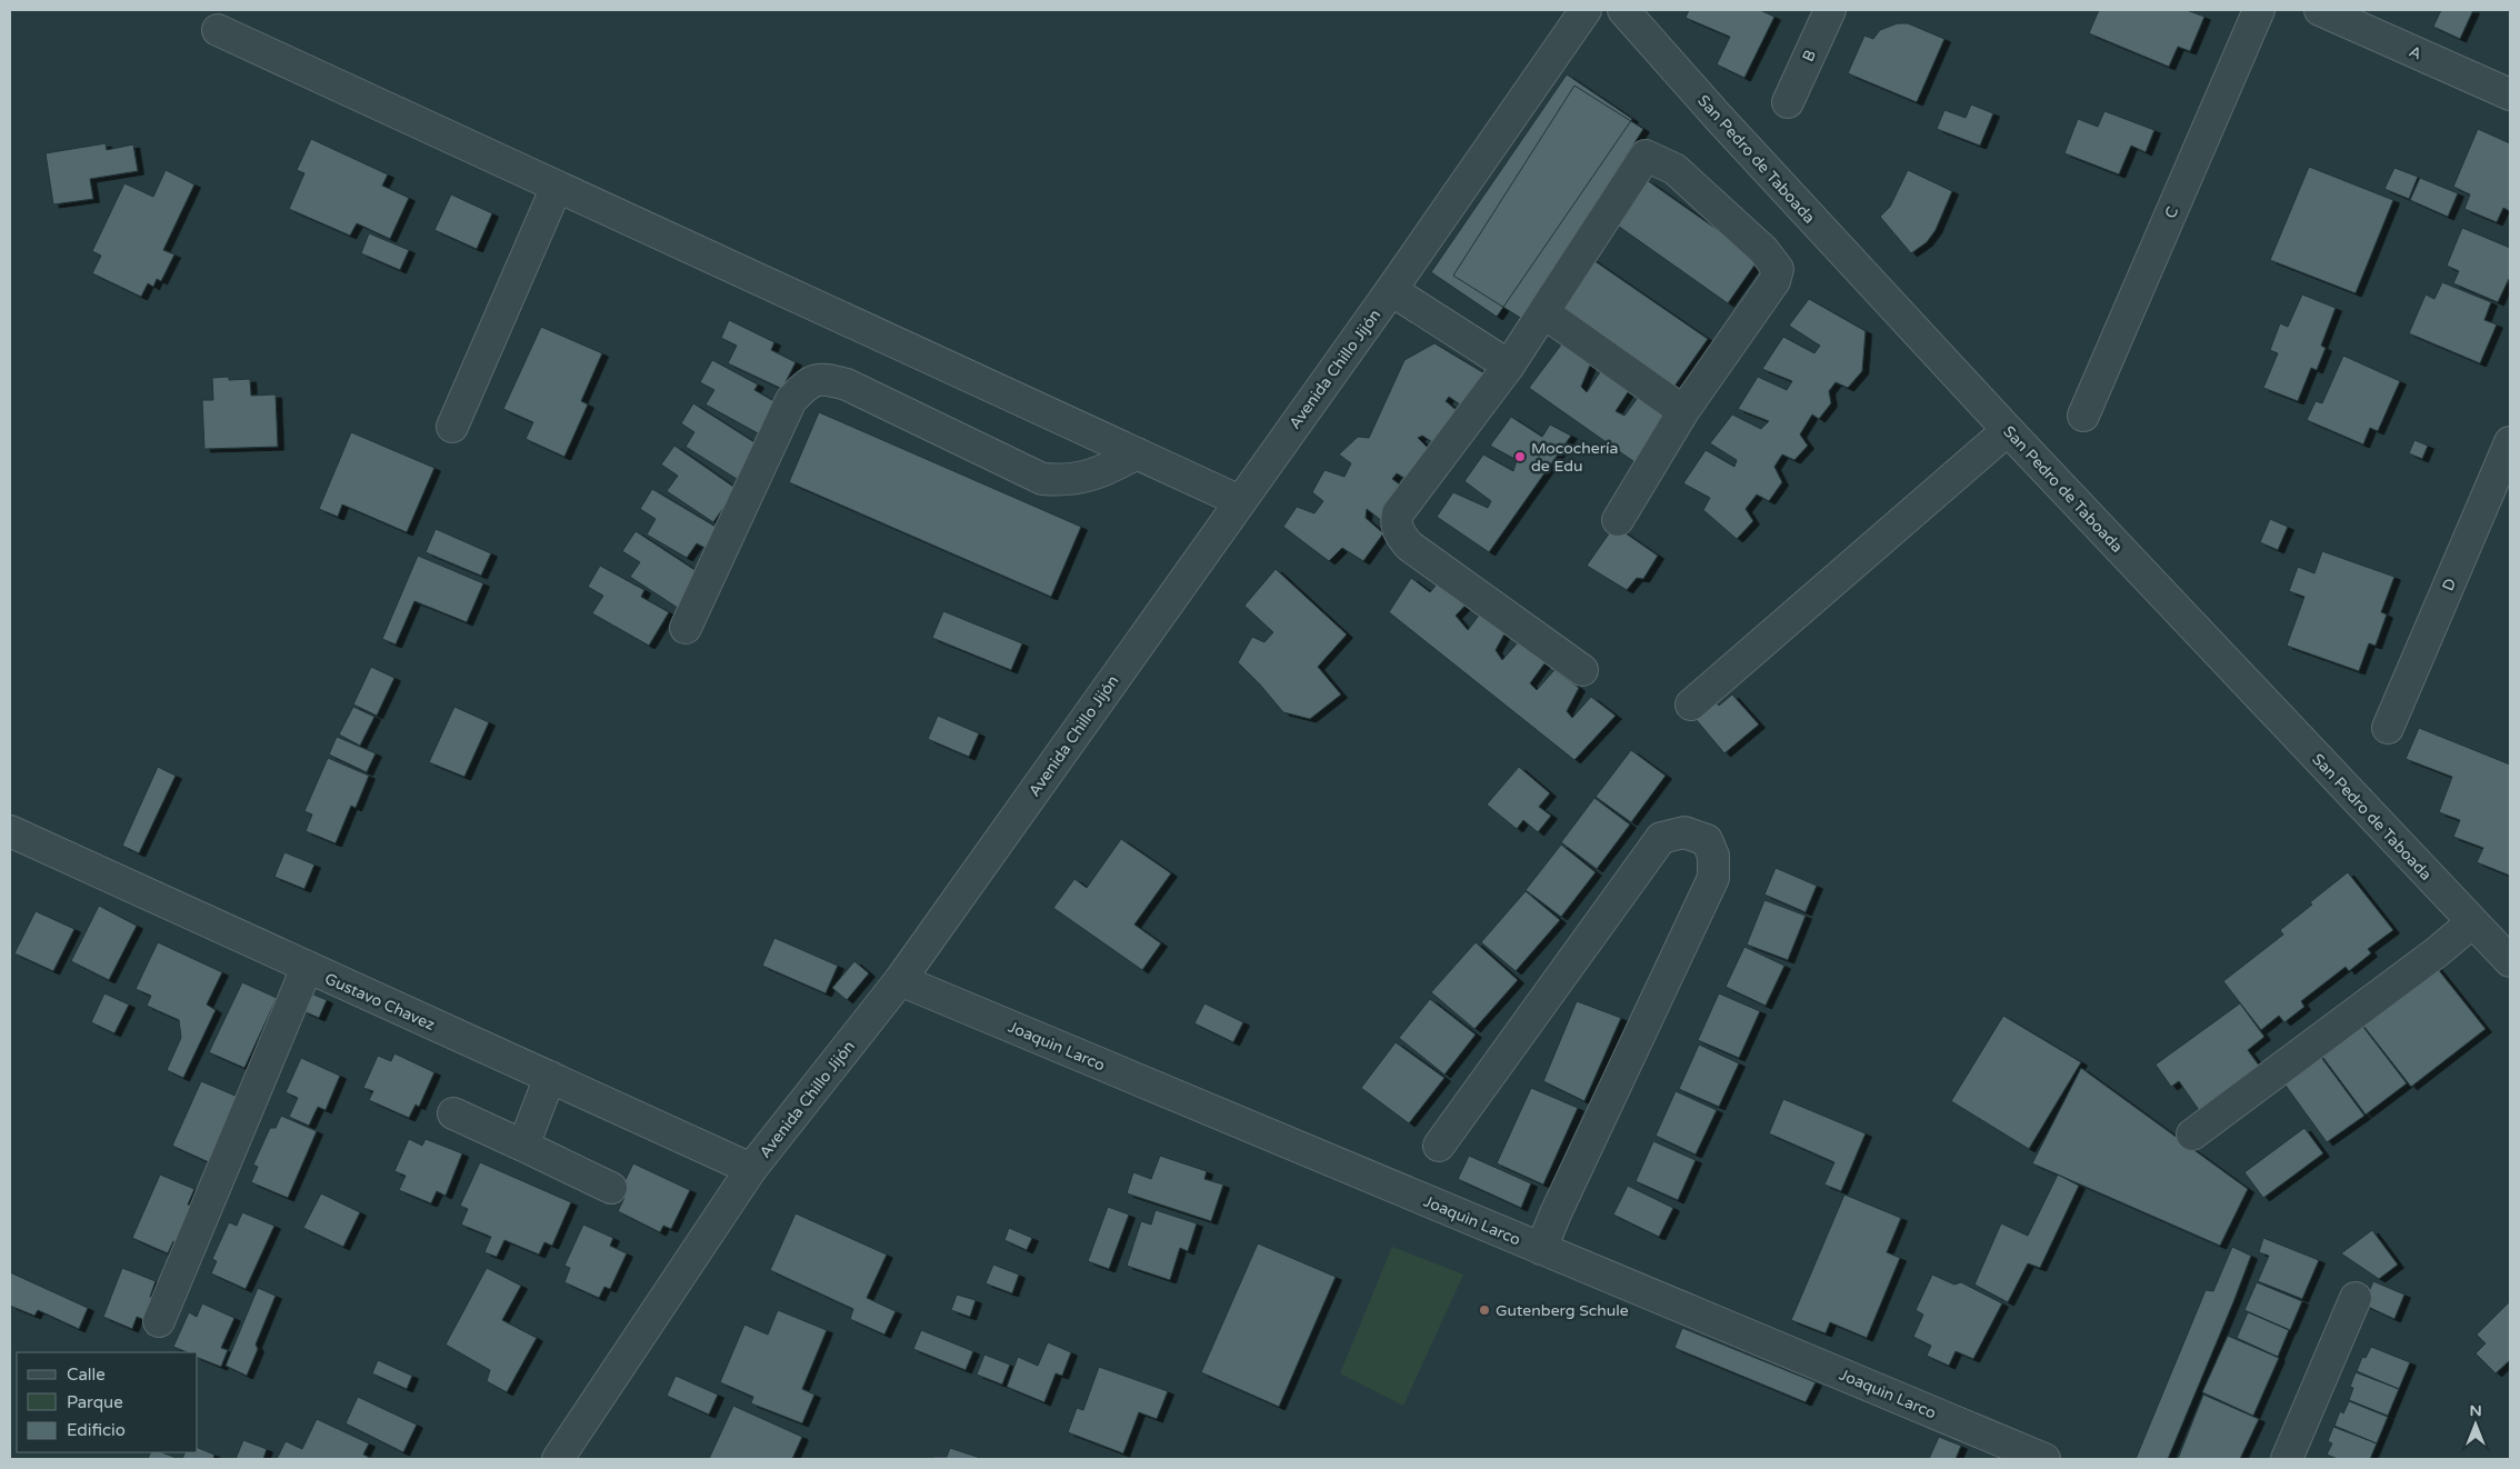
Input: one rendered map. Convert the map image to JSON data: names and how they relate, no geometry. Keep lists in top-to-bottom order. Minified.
{"streets":{"street":["A","B","San Pedro de Taboada","C","Avenida Chillo Jijón","D","Gustavo Chavez","Joaquìn Larco"]},"crossings":[["Avenida Chillo Jijón","Gustavo Chavez"],["Avenida Chillo Jijón","Joaquìn Larco"]],"places":["Mocochería de Edu","Gutenberg Schule"],"legend":["Calle","Parque","Edificio"],"north":"top"}
